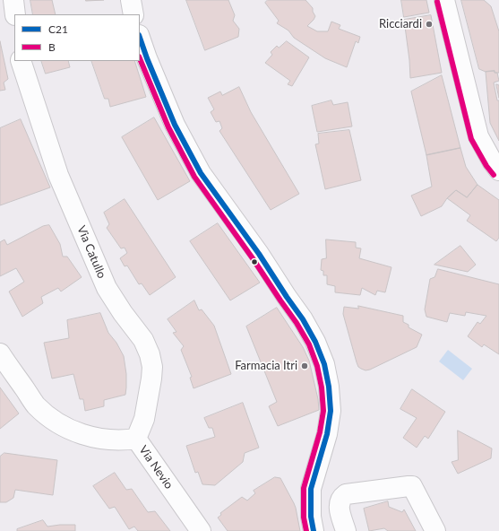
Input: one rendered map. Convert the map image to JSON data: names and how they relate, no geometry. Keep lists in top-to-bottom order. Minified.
{"streets":{"street":["Via Catullo","Via Nevio"]},"crossings":[["Via Catullo","Via Nevio"]],"places":["Ricciardi","Farmacia Itri"],"lines":["transit line B","transit line C21"],"legend":["C21","B"]}
